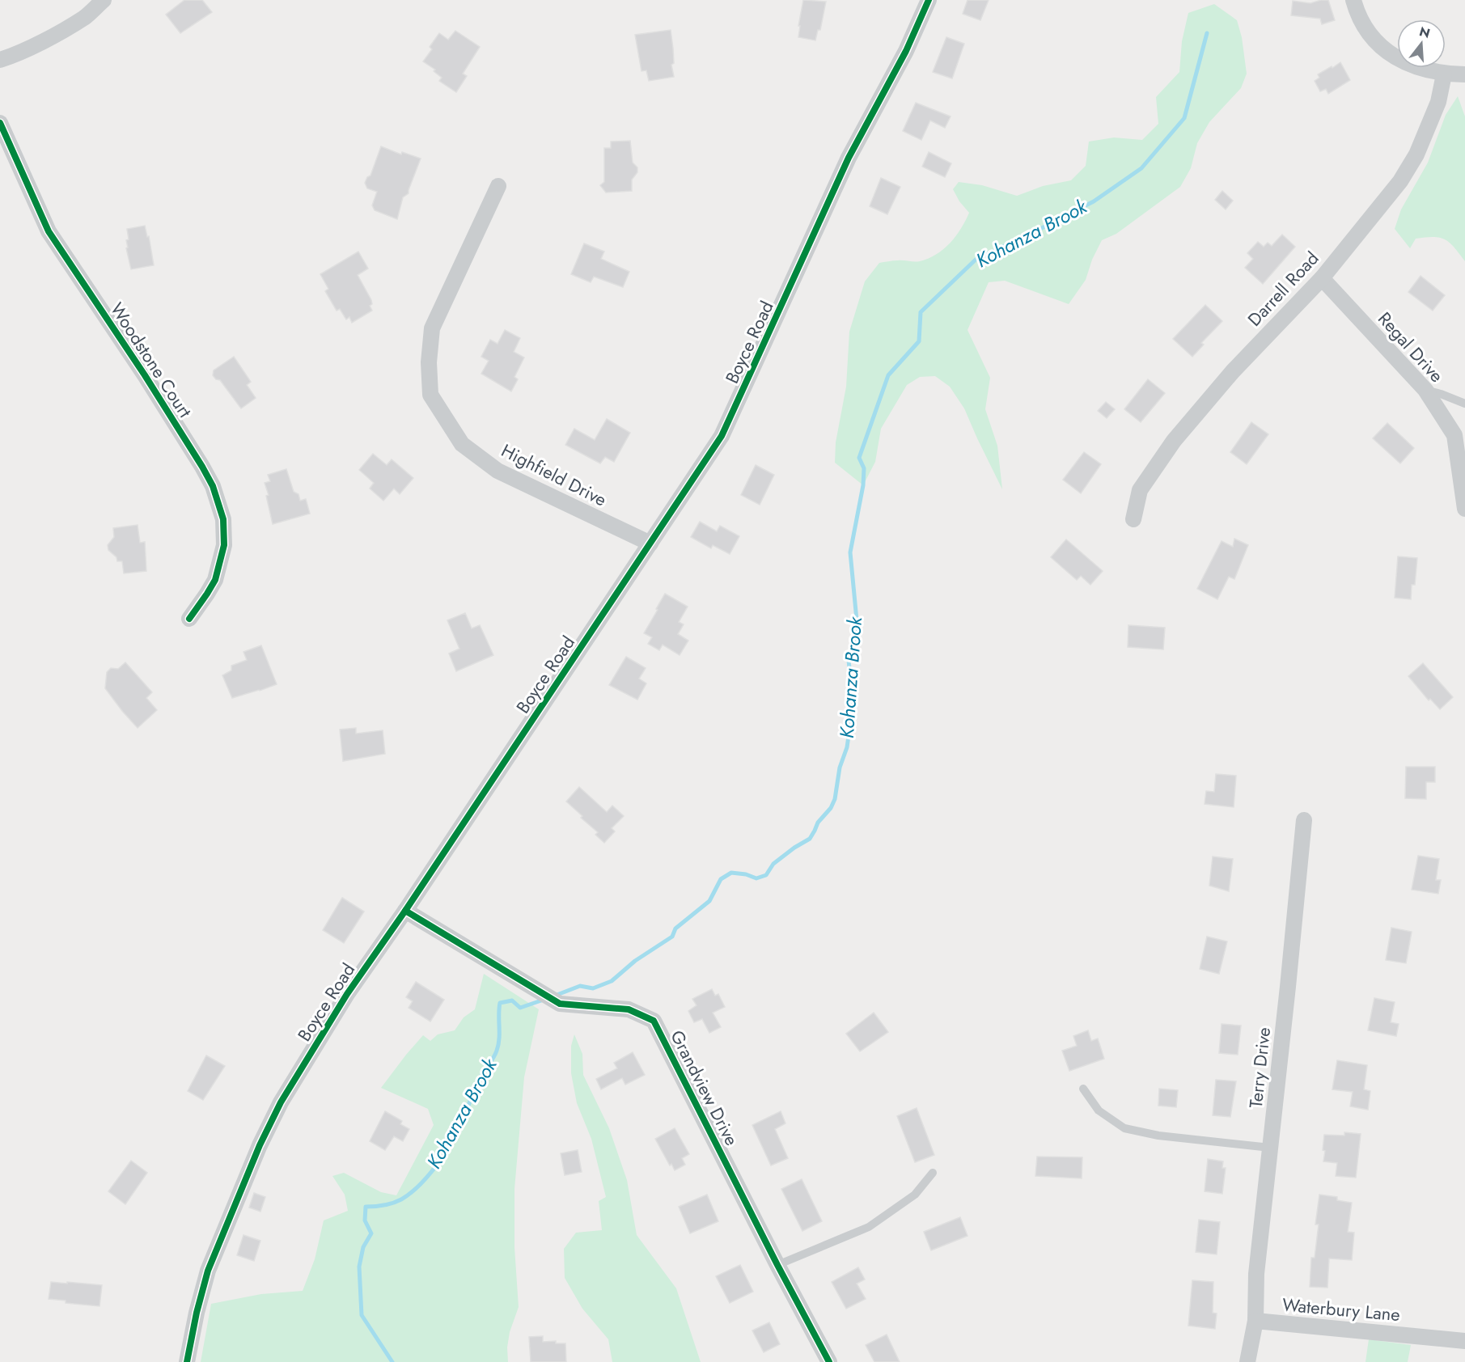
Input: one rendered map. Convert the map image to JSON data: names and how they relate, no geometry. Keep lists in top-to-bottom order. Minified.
{"streets":{"street":["Darrell Road","Boyce Road","Regal Drive","Woodstone Court","Highfield Drive","Terry Drive","Grandview Drive","Waterbury Lane"]},"crossings":[["Darrell Road","Regal Drive"],["Boyce Road","Highfield Drive"],["Boyce Road","Grandview Drive"],["Terry Drive","Waterbury Lane"]],"water":["Kohanza Brook"],"north":"top"}
